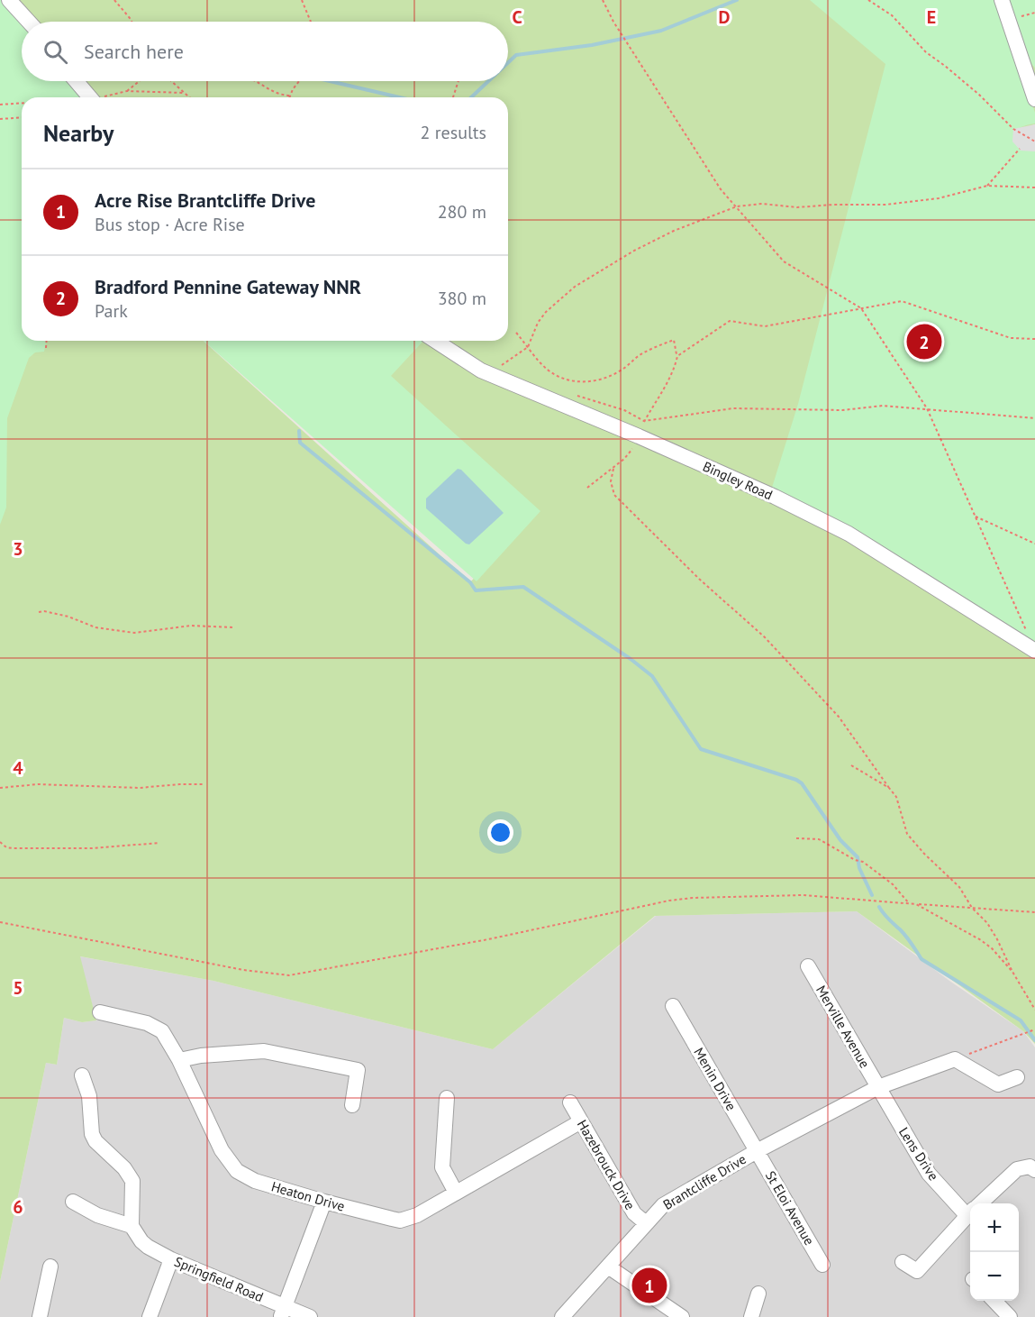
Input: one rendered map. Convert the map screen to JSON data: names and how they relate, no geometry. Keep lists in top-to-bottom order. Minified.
{"streets":{"street":["Bingley Road","Merville Avenue","Menin Drive","Lens Drive","Hazebrouck Drive","Brantcliffe Drive","Heaton Drive","St Eloi Avenue","Springfield Road"]},"crossings":[["Merville Avenue","Lens Drive"],["Merville Avenue","Brantcliffe Drive"],["Menin Drive","Brantcliffe Drive"],["Menin Drive","St Eloi Avenue"],["Lens Drive","Brantcliffe Drive"],["Hazebrouck Drive","Brantcliffe Drive"],["Hazebrouck Drive","Heaton Drive"],["Brantcliffe Drive","St Eloi Avenue"]],"page":{"search":"Search here","heading":["Nearby","2 results"],"list":[{"mark":"1","name":"Acre Rise Brantcliffe Drive","note":"Bus stop · Acre Rise","value":"280 m"},{"mark":"2","name":"Bradford Pennine Gateway NNR","note":"Park","value":"380 m"}],"pins":["2","1"],"map_buttons":["+","−"]},"grid":{"columns":["C","D","E"],"rows":["3","4","5","6"]}}
